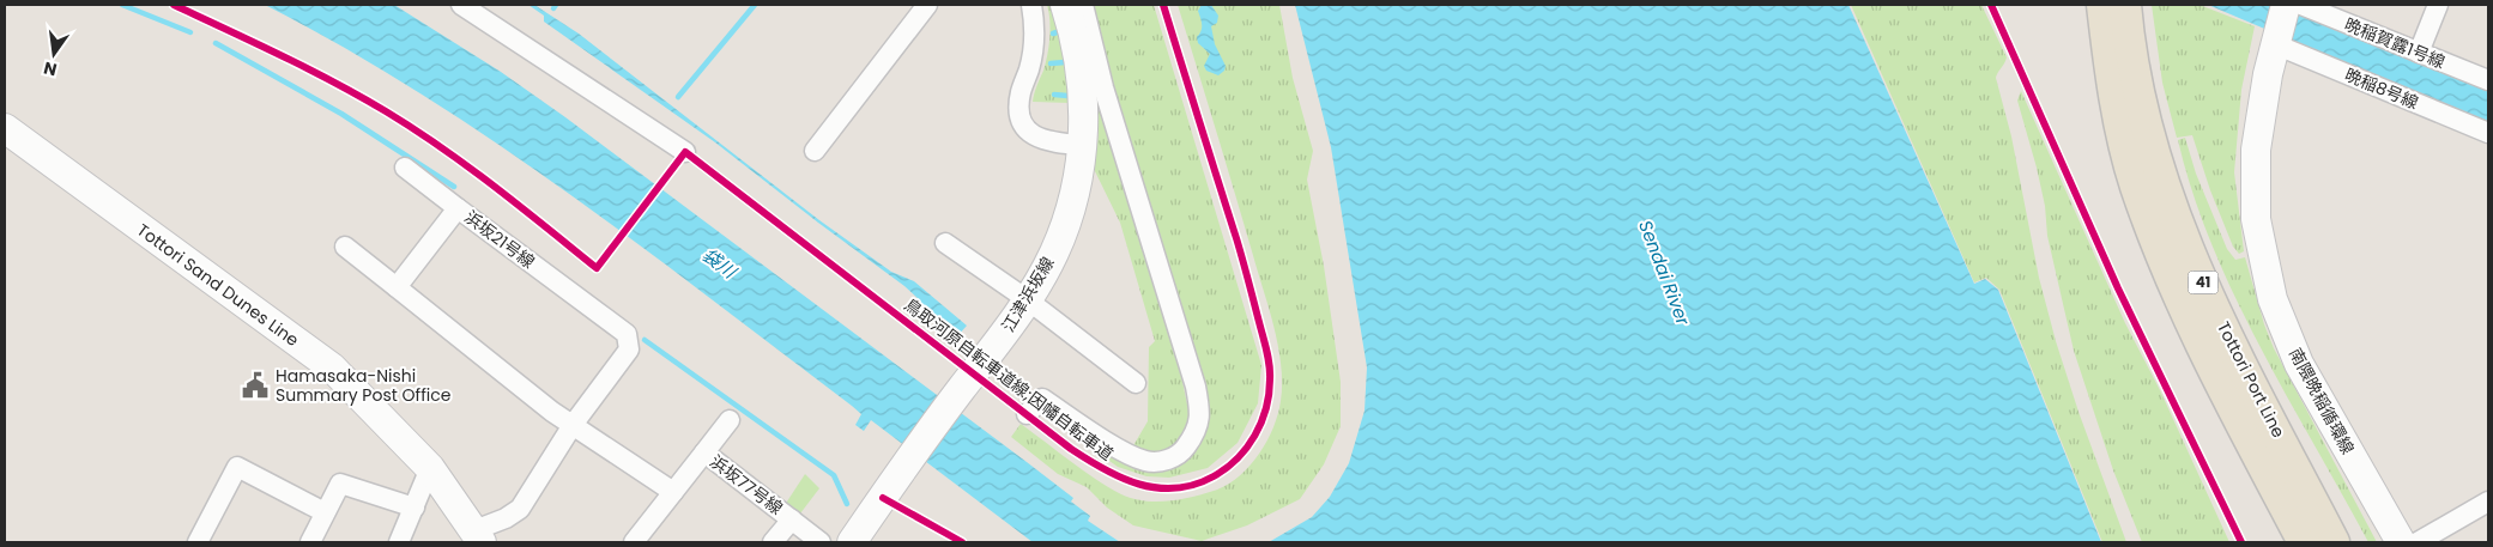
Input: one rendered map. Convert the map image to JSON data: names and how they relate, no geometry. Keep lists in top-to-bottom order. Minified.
{"streets":{"main road":["41","Tottori Port Line"],"street":["晩稲賀露1号線","晩稲8号線","浜坂21号線","Tottori Sand Dunes Line","江津浜坂線","南隈晩稲循環線","浜坂77号線"],"cycle path":["鳥取河原自転車道線;因幡自転車道"]},"crossings":[["晩稲8号線","南隈晩稲循環線"],["浜坂21号線","Tottori Sand Dunes Line"]],"water":["袋川","Sendai River"],"places":{"public building":["Hamasaka-Nishi Summary Post Office"]},"north":"bottom"}
